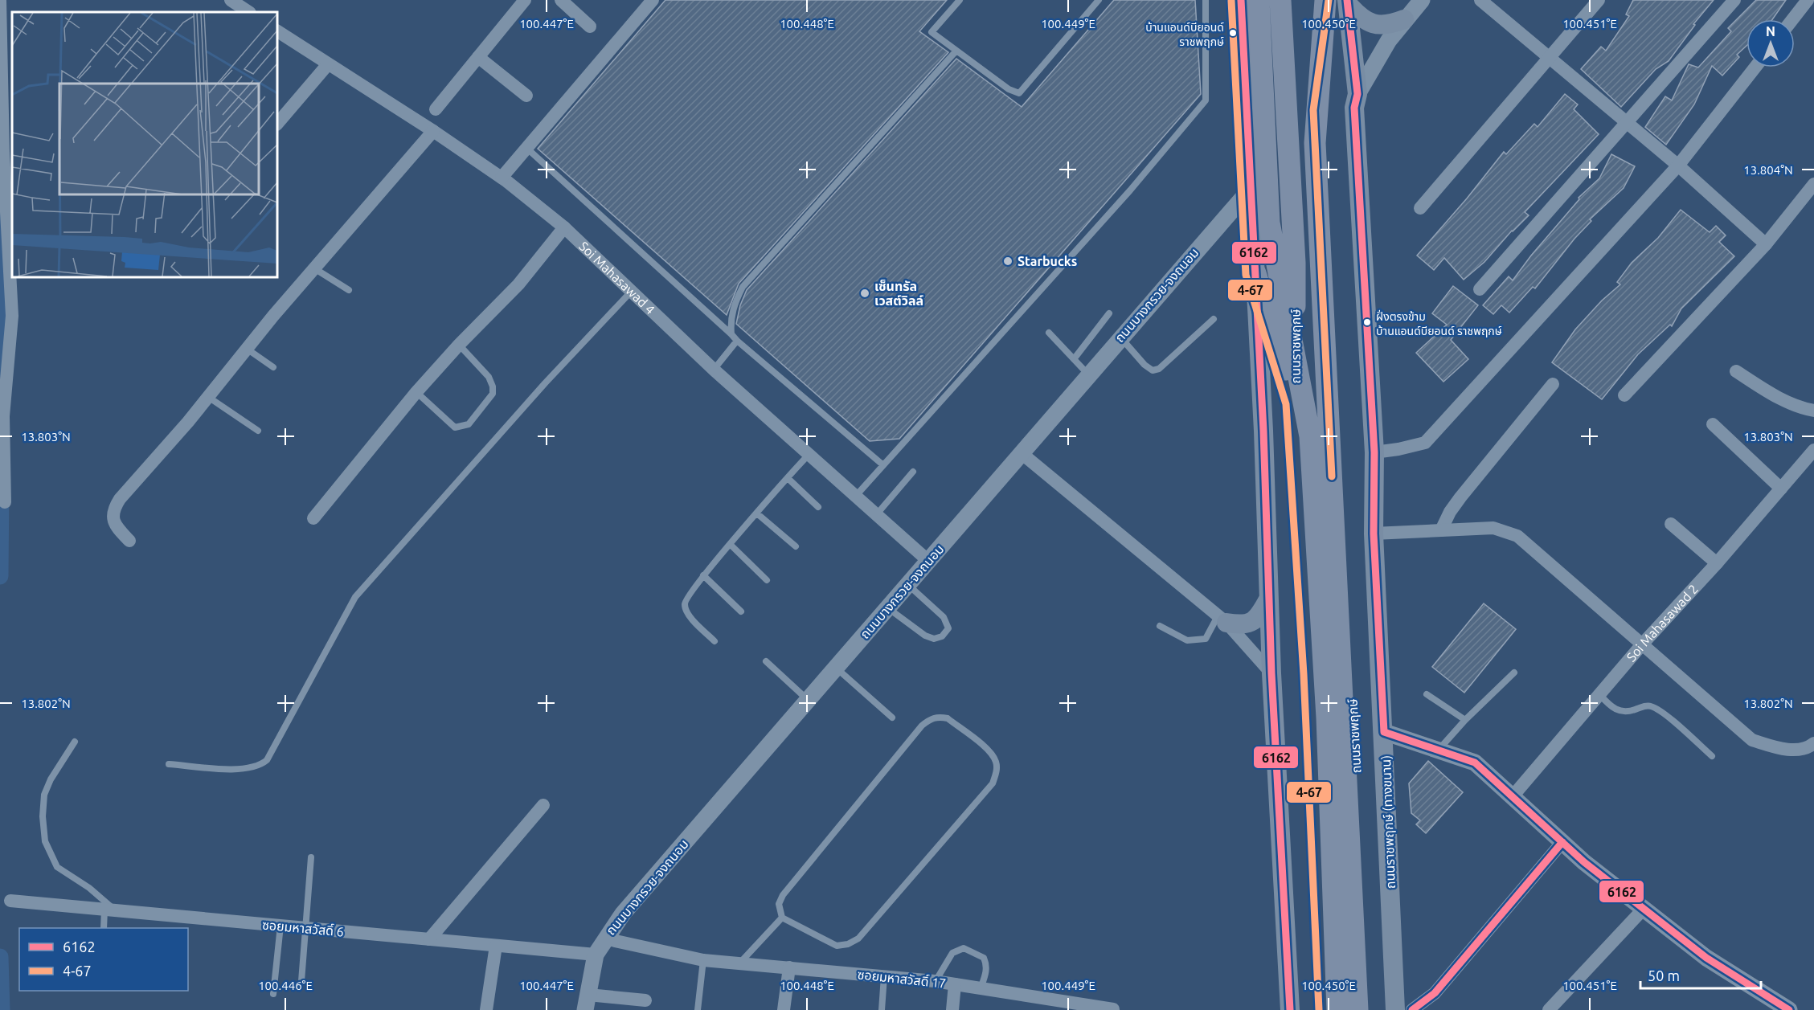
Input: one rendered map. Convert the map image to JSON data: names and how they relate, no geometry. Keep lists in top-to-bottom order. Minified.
{"streets":{"main road":["ถนนราชพฤกษ์","ถนนราชพฤกษ์ (ทางขนาน)"],"street":["Soi Mahasawad 4","ถนนบางกรวย-จงถนอม","Soi Mahasawad 2","ซอยมหาสวัสดิ์ 6","ซอยมหาสวัสดิ์ 17"]},"crossings":[["Soi Mahasawad 4","ถนนบางกรวย-จงถนอม"],["ถนนบางกรวย-จงถนอม","ซอยมหาสวัสดิ์ 6"],["ถนนบางกรวย-จงถนอม","ซอยมหาสวัสดิ์ 17"]],"places":["บ้านแอนด์บียอนด์ ราชพฤกษ์","Starbucks","เซ็นทรัล เวสต์วิลล์","ฝั่งตรงข้าม บ้านแอนด์บียอนด์ ราชพฤกษ์"],"lines":["transit line 6162","transit line 4-67"],"legend":["6162","4-67"],"scale_bar":"50 m","north":"top","coordinates":["100.447°E","100.448°E","100.449°E","100.450°E","100.451°E","13.804°N","13.803°N","13.802°N","100.446°E"]}
